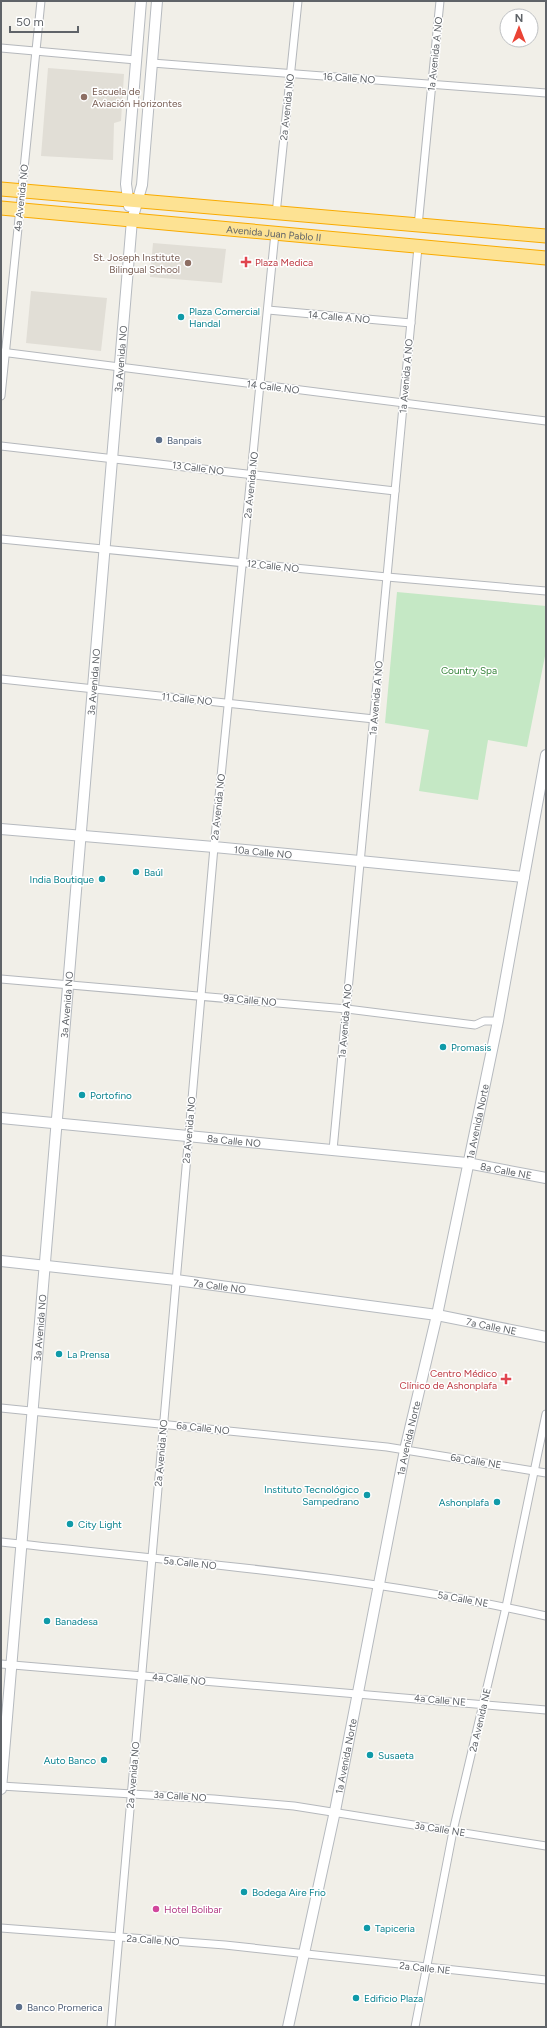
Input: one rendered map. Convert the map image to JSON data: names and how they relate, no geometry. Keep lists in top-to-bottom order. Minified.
{"streets":{"highway":["Avenida Juan Pablo II"],"street":["1a Avenida A NO","16 Calle NO","2a Avenida NO","4a Avenida NO","14 Calle A NO","3a Avenida NO","14 Calle NO","13 Calle NO","12 Calle NO","11 Calle NO","10a Calle NO","9a Calle NO","1a Avenida Norte","8a Calle NO","8a Calle NE","7a Calle NO","7a Calle NE","6a Calle NO","6a Calle NE","5a Calle NO","5a Calle NE","4a Calle NO","4a Calle NE","2a Avenida NE","3a Calle NO","3a Calle NE","2a Calle NO","2a Calle NE"]},"crossings":[["1a Avenida A NO","16 Calle NO"],["1a Avenida A NO","Avenida Juan Pablo II"],["1a Avenida A NO","14 Calle A NO"],["1a Avenida A NO","14 Calle NO"],["1a Avenida A NO","13 Calle NO"],["1a Avenida A NO","12 Calle NO"],["1a Avenida A NO","11 Calle NO"],["1a Avenida A NO","10a Calle NO"],["1a Avenida A NO","9a Calle NO"],["1a Avenida A NO","8a Calle NO"],["16 Calle NO","2a Avenida NO"],["16 Calle NO","3a Avenida NO"],["2a Avenida NO","Avenida Juan Pablo II"],["2a Avenida NO","14 Calle A NO"],["2a Avenida NO","14 Calle NO"],["2a Avenida NO","13 Calle NO"],["2a Avenida NO","12 Calle NO"],["2a Avenida NO","11 Calle NO"],["2a Avenida NO","10a Calle NO"],["2a Avenida NO","9a Calle NO"],["2a Avenida NO","8a Calle NO"],["2a Avenida NO","7a Calle NO"],["2a Avenida NO","6a Calle NO"],["2a Avenida NO","5a Calle NO"],["2a Avenida NO","4a Calle NO"],["2a Avenida NO","3a Calle NO"],["2a Avenida NO","2a Calle NO"],["4a Avenida NO","Avenida Juan Pablo II"],["4a Avenida NO","14 Calle NO"],["Avenida Juan Pablo II","3a Avenida NO"],["3a Avenida NO","14 Calle NO"],["3a Avenida NO","13 Calle NO"],["3a Avenida NO","12 Calle NO"],["3a Avenida NO","11 Calle NO"],["3a Avenida NO","10a Calle NO"],["3a Avenida NO","9a Calle NO"],["3a Avenida NO","8a Calle NO"],["3a Avenida NO","7a Calle NO"],["3a Avenida NO","6a Calle NO"],["3a Avenida NO","5a Calle NO"],["3a Avenida NO","4a Calle NO"],["3a Avenida NO","3a Calle NO"],["10a Calle NO","1a Avenida Norte"],["9a Calle NO","1a Avenida Norte"],["1a Avenida Norte","8a Calle NO"],["1a Avenida Norte","8a Calle NE"],["1a Avenida Norte","7a Calle NO"],["1a Avenida Norte","7a Calle NE"],["1a Avenida Norte","6a Calle NO"],["1a Avenida Norte","6a Calle NE"],["1a Avenida Norte","5a Calle NO"],["1a Avenida Norte","5a Calle NE"],["1a Avenida Norte","4a Calle NO"],["1a Avenida Norte","4a Calle NE"],["1a Avenida Norte","3a Calle NO"],["1a Avenida Norte","3a Calle NE"],["1a Avenida Norte","2a Calle NO"],["1a Avenida Norte","2a Calle NE"],["8a Calle NO","8a Calle NE"],["7a Calle NO","7a Calle NE"],["6a Calle NO","6a Calle NE"],["6a Calle NE","2a Avenida NE"],["5a Calle NO","5a Calle NE"],["5a Calle NE","2a Avenida NE"],["4a Calle NO","4a Calle NE"],["4a Calle NE","2a Avenida NE"],["2a Avenida NE","3a Calle NE"],["2a Avenida NE","2a Calle NE"],["3a Calle NO","3a Calle NE"],["2a Calle NO","2a Calle NE"]],"parks":["Country Spa"],"places":{"other":["Escuela de Aviación Horizontes","St. Joseph Institute Bilingual School","Plaza Comercial Handal","Banpais","Baúl","India Boutique","Promasis","Portofino","La Prensa","Instituto Tecnológico Sampedrano","Ashonplafa","City Light","Banadesa","Susaeta","Auto Banco","Bodega Aire Frio","Hotel Bolibar","Tapiceria","Edificio Plaza","Banco Promerica"],"health":["Plaza Medica","Centro Médico Clínico de Ashonplafa"]},"scale_bar":"50 m","north":"top"}
